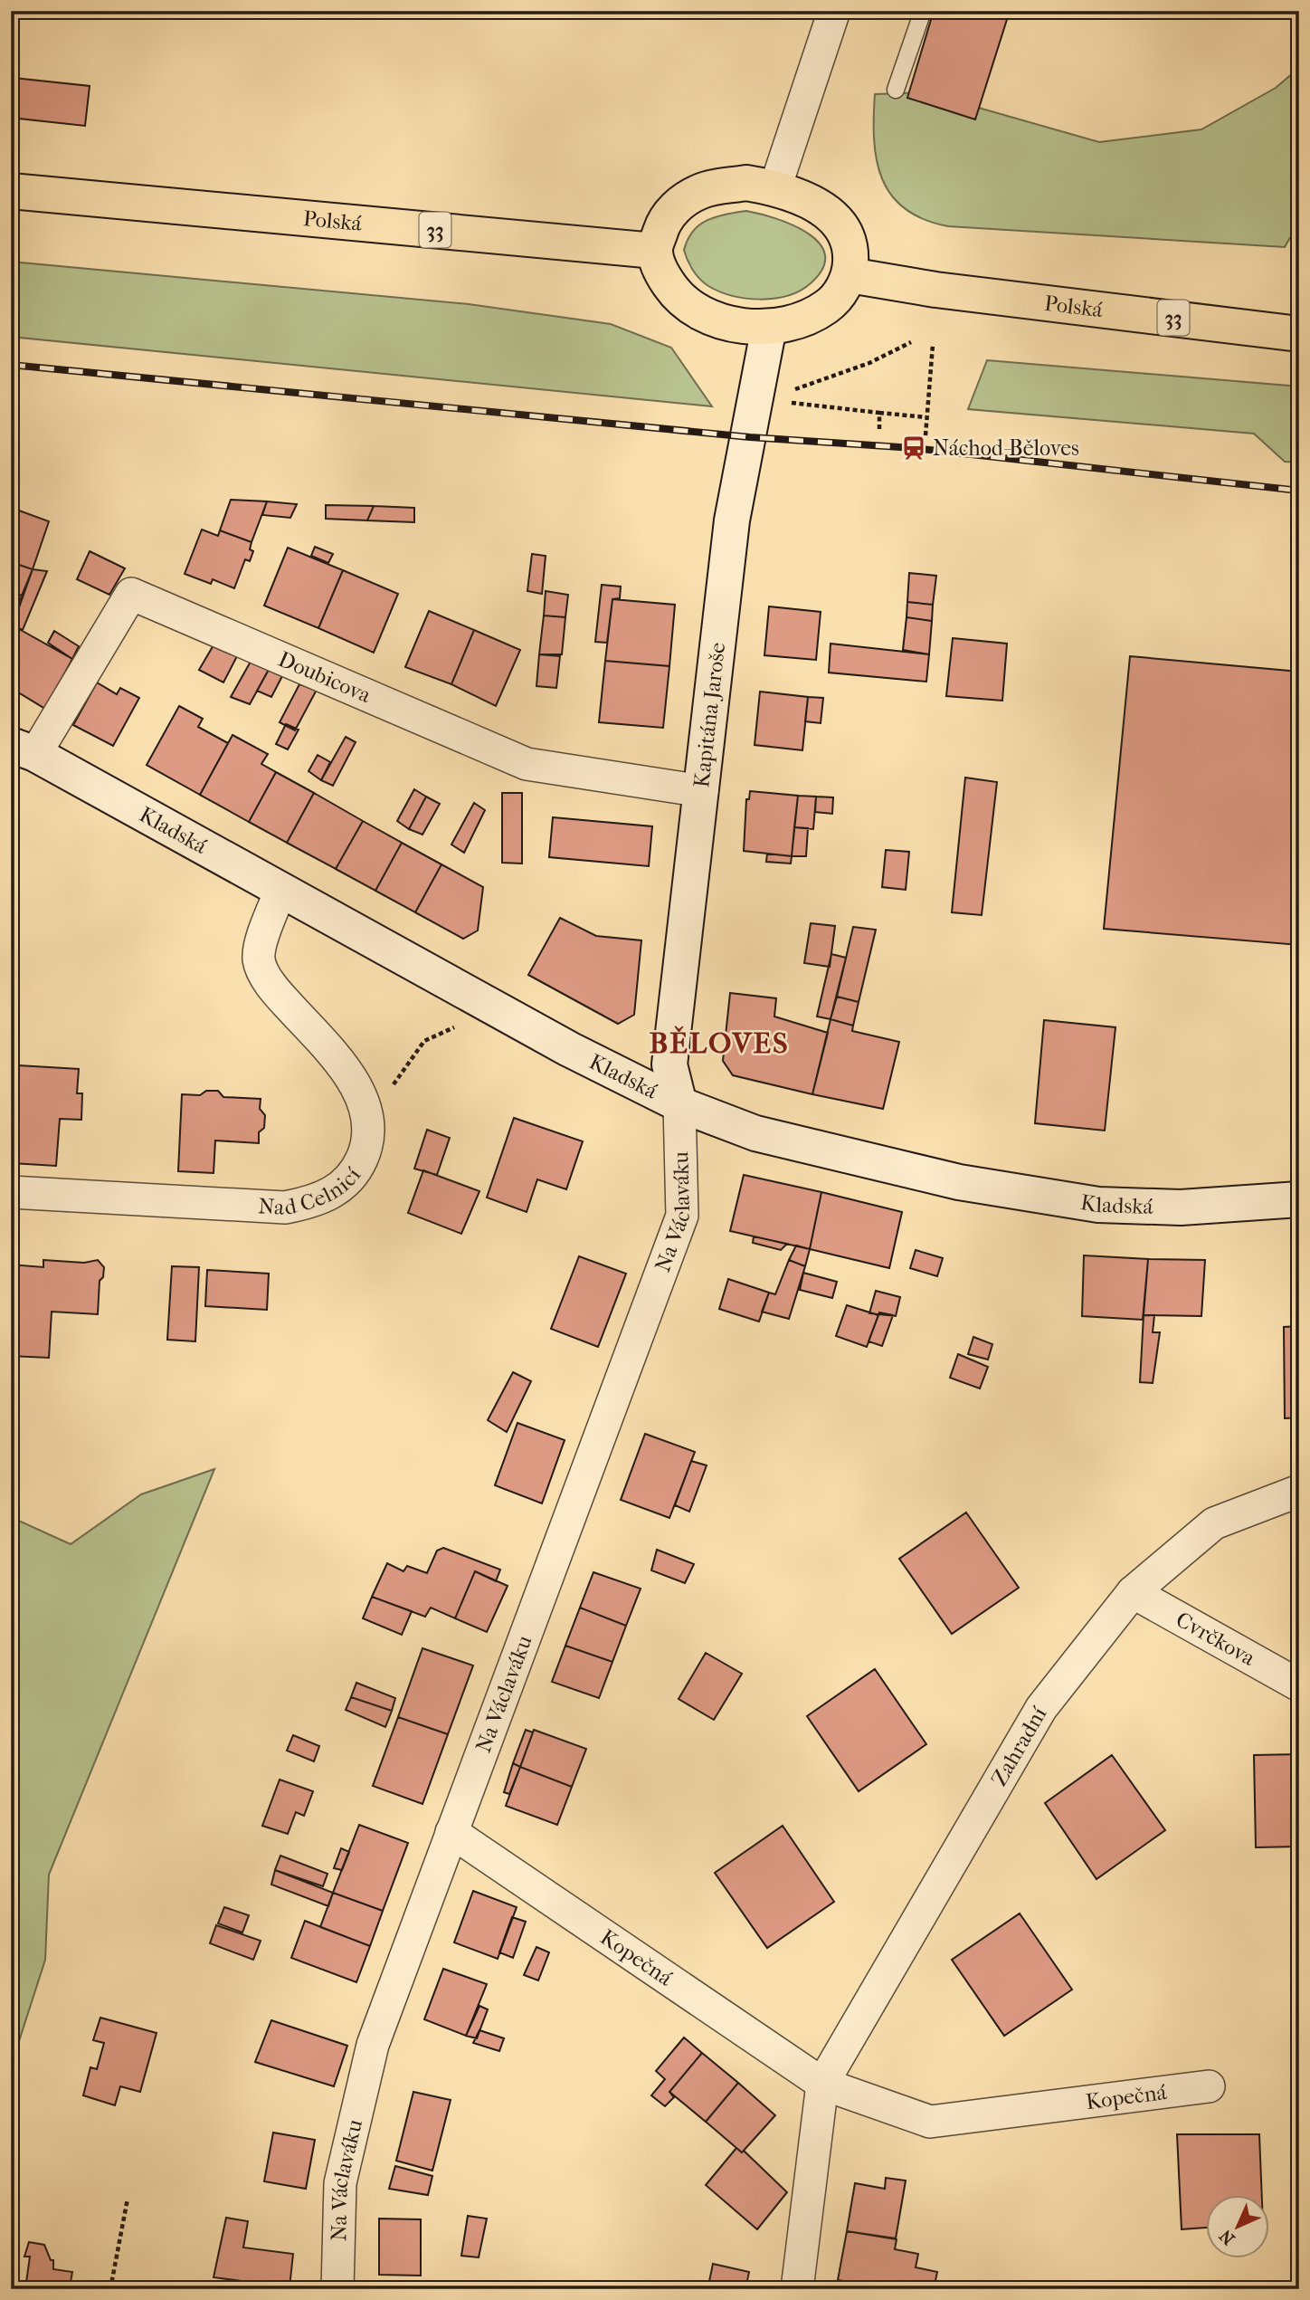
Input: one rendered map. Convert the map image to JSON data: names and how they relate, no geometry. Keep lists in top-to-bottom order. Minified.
{"streets":{"main road":["Polská","33","Kapitána Jaroše","Kladská"],"street":["Doubicova","Nad Celnicí","Na Václaváku","Cvrčkova","Zahradní","Kopečná"]},"crossings":[["Polská","Kapitána Jaroše"],["Doubicova","Kapitána Jaroše"],["Doubicova","Kladská"],["Kapitána Jaroše","Kladská"],["Kapitána Jaroše","Na Václaváku"],["Kladská","Nad Celnicí"],["Kladská","Na Václaváku"],["Na Václaváku","Kopečná"],["Cvrčkova","Zahradní"],["Zahradní","Kopečná"]],"districts":["BĚLOVES"],"places":{"station":["Náchod-Běloves"]},"north":"bottom left"}
